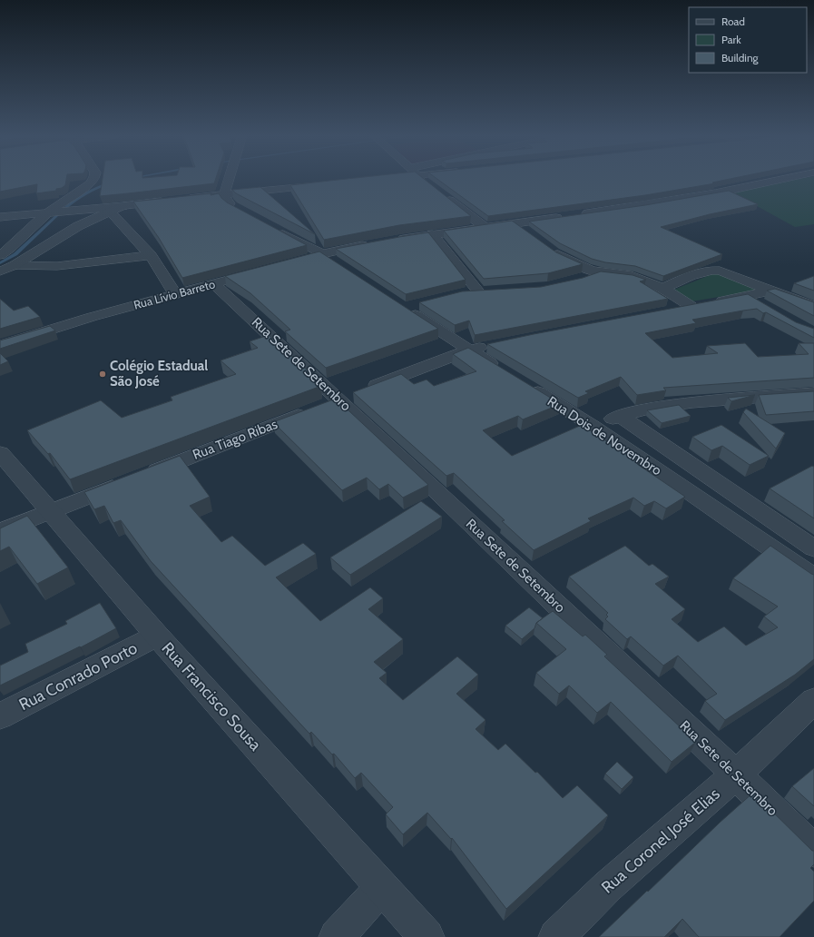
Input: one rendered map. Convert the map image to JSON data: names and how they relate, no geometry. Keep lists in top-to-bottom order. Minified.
{"streets":{"street":["Rua Lívio Barreto","Rua Sete de Setembro","Rua Dois de Novembro","Rua Tiago Ribas","Rua Conrado Porto","Rua Francisco Sousa","Rua Coronel José Elias"]},"crossings":[["Rua Lívio Barreto","Rua Sete de Setembro"],["Rua Sete de Setembro","Rua Tiago Ribas"],["Rua Sete de Setembro","Rua Coronel José Elias"],["Rua Conrado Porto","Rua Francisco Sousa"]],"places":["Colégio Estadual São José"],"legend":["Road","Park","Building"]}
